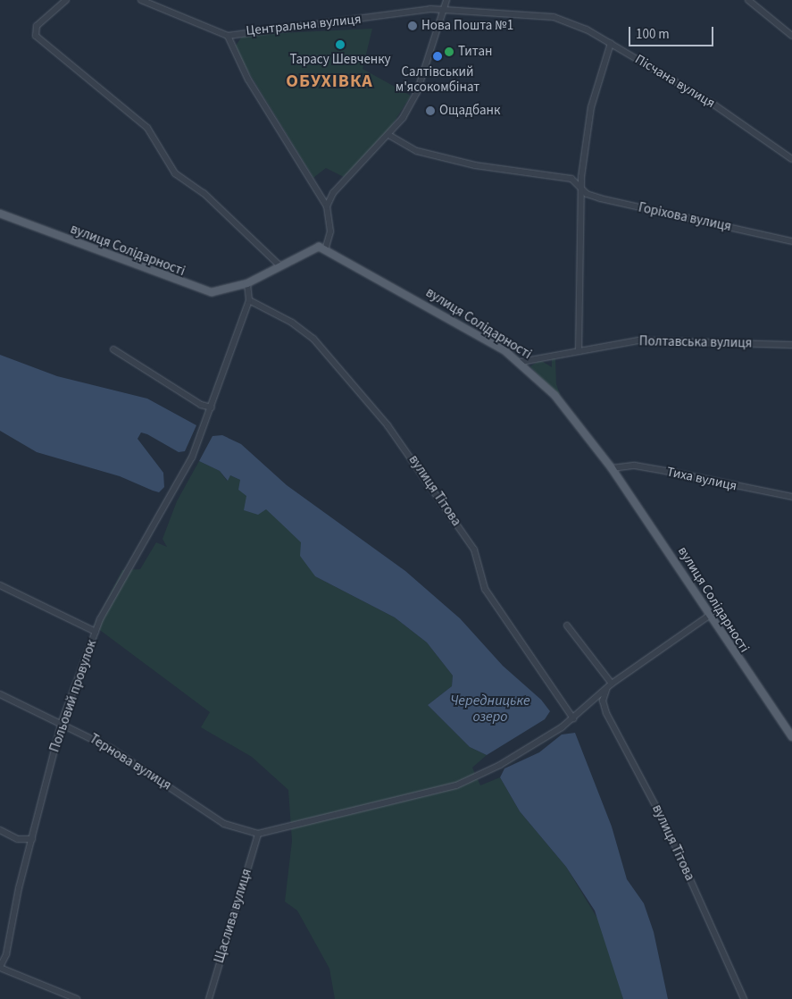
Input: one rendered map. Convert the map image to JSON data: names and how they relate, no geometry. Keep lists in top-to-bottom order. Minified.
{"streets":{"main road":["вулиця Солідарності"],"street":["Центральна вулиця","Пісчана вулиця","Горіхова вулиця","Полтавська вулиця","Тиха вулиця","вулиця Тітова","Польовий провулок","Тернова вулиця","Щаслива вулиця"]},"crossings":[["Центральна вулиця","Пісчана вулиця"],["Центральна вулиця","вулиця Солідарності"],["вулиця Солідарності","Полтавська вулиця"],["вулиця Солідарності","Тиха вулиця"],["вулиця Тітова","Польовий провулок"],["Польовий провулок","Тернова вулиця"],["Тернова вулиця","Щаслива вулиця"]],"districts":["ОБУХІВКА"],"water":["Чередницьке озеро"],"places":["Нова Пошта №1","Тарасу Шевченку","Титан","Салтівський м'ясокомбінат","Ощадбанк"],"scale_bar":"100 m"}
